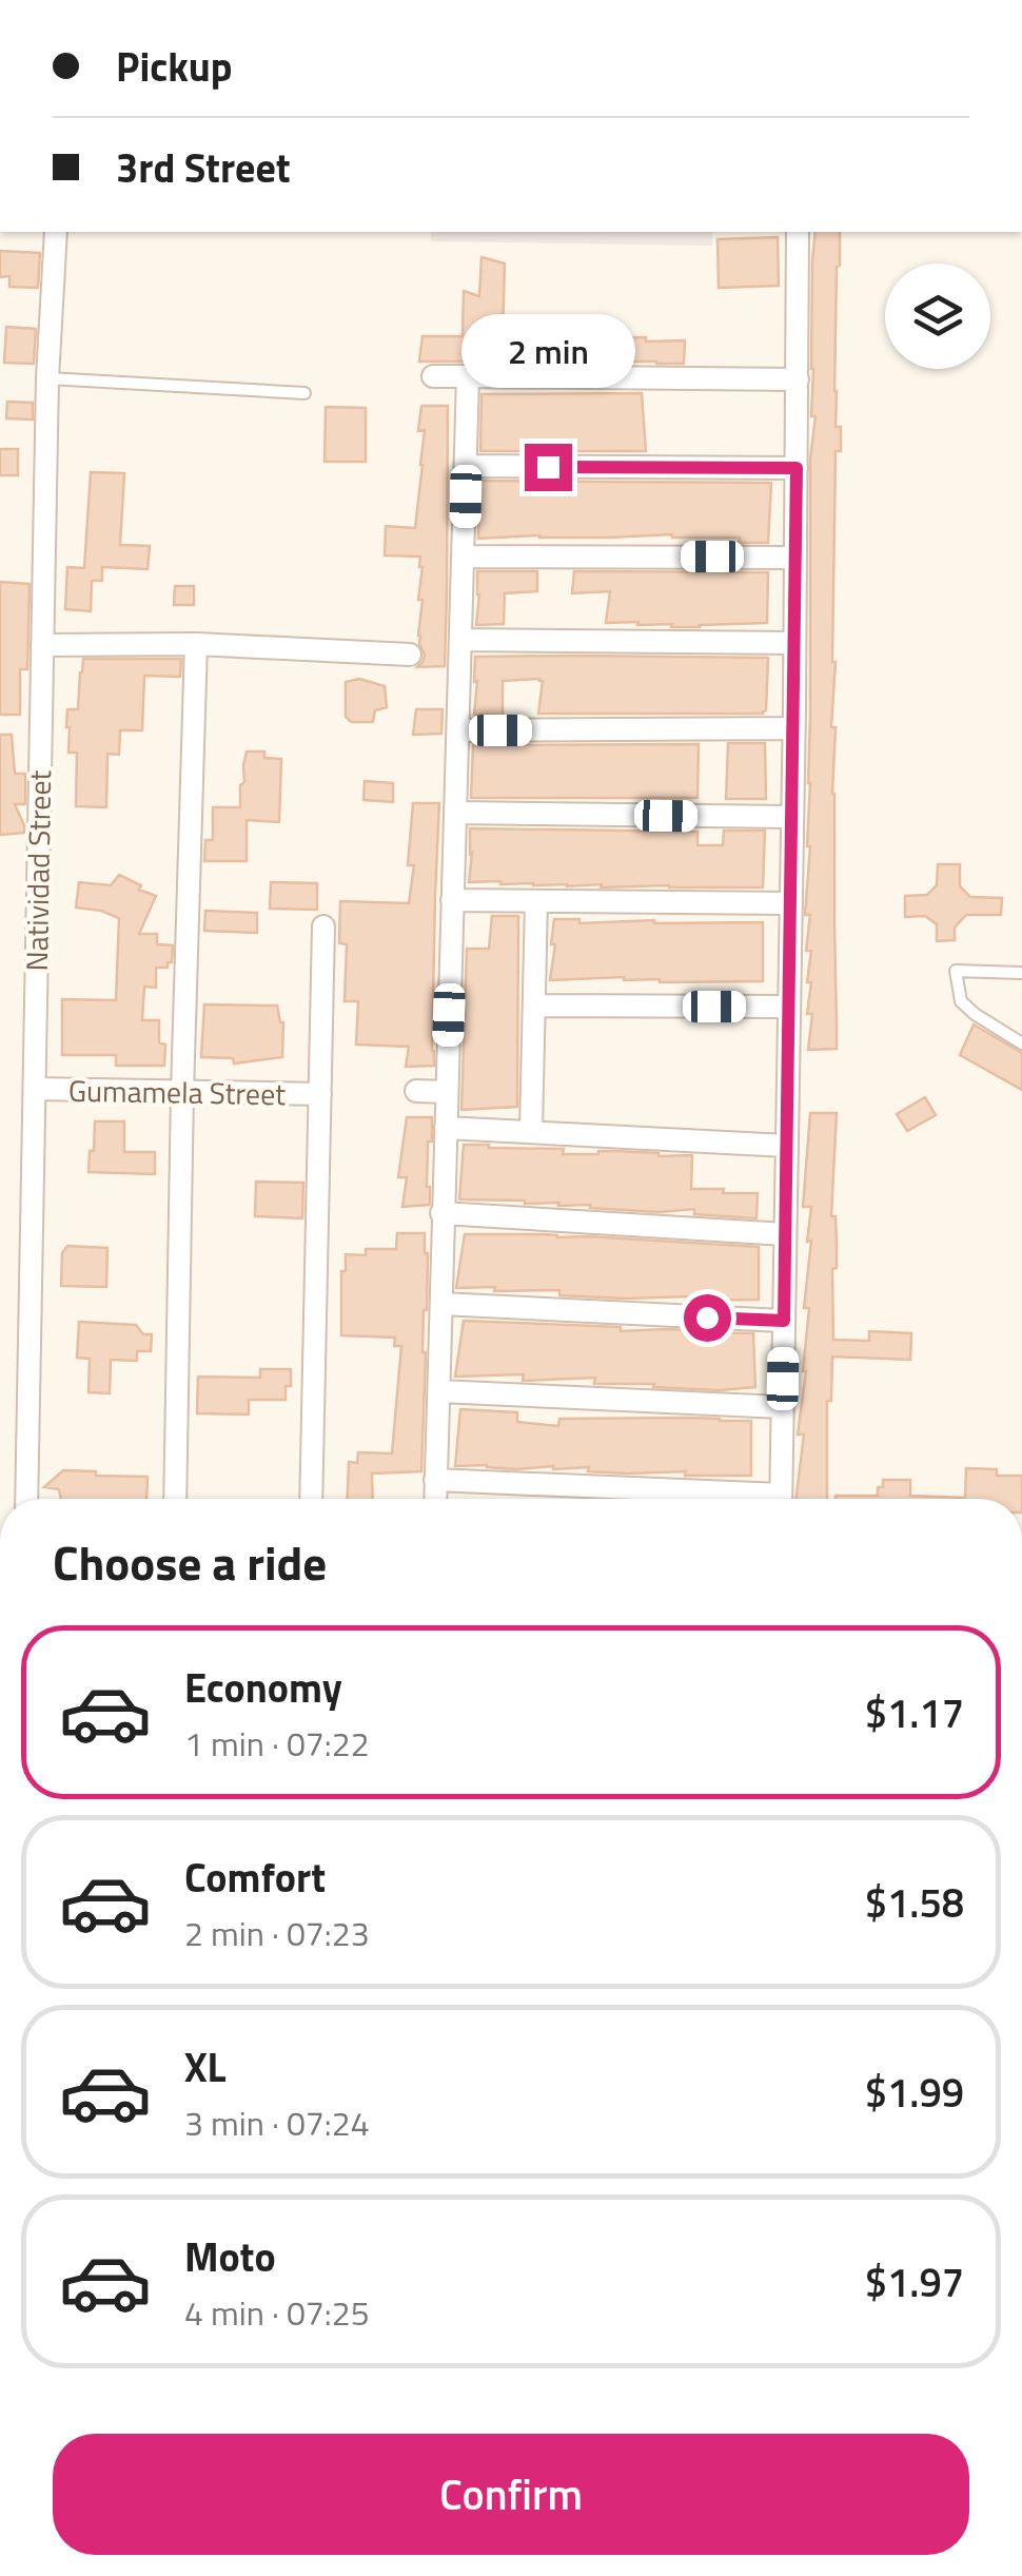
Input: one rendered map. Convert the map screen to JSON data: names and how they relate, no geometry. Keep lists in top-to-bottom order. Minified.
{"streets":{"street":["Natividad Street","Gumamela Street"]},"crossings":[["Natividad Street","Gumamela Street"]],"page":{"banner":["Pickup","3rd Street"],"bubble":"2 min","heading":"Choose a ride","list":[{"name":"Economy","note":"1 min · 07:22","value":"$1.17"},{"name":"Comfort","note":"2 min · 07:23","value":"$1.58"},{"name":"XL","note":"3 min · 07:24","value":"$1.99"},{"name":"Moto","note":"4 min · 07:25","value":"$1.97"}],"buttons":"Confirm"}}
